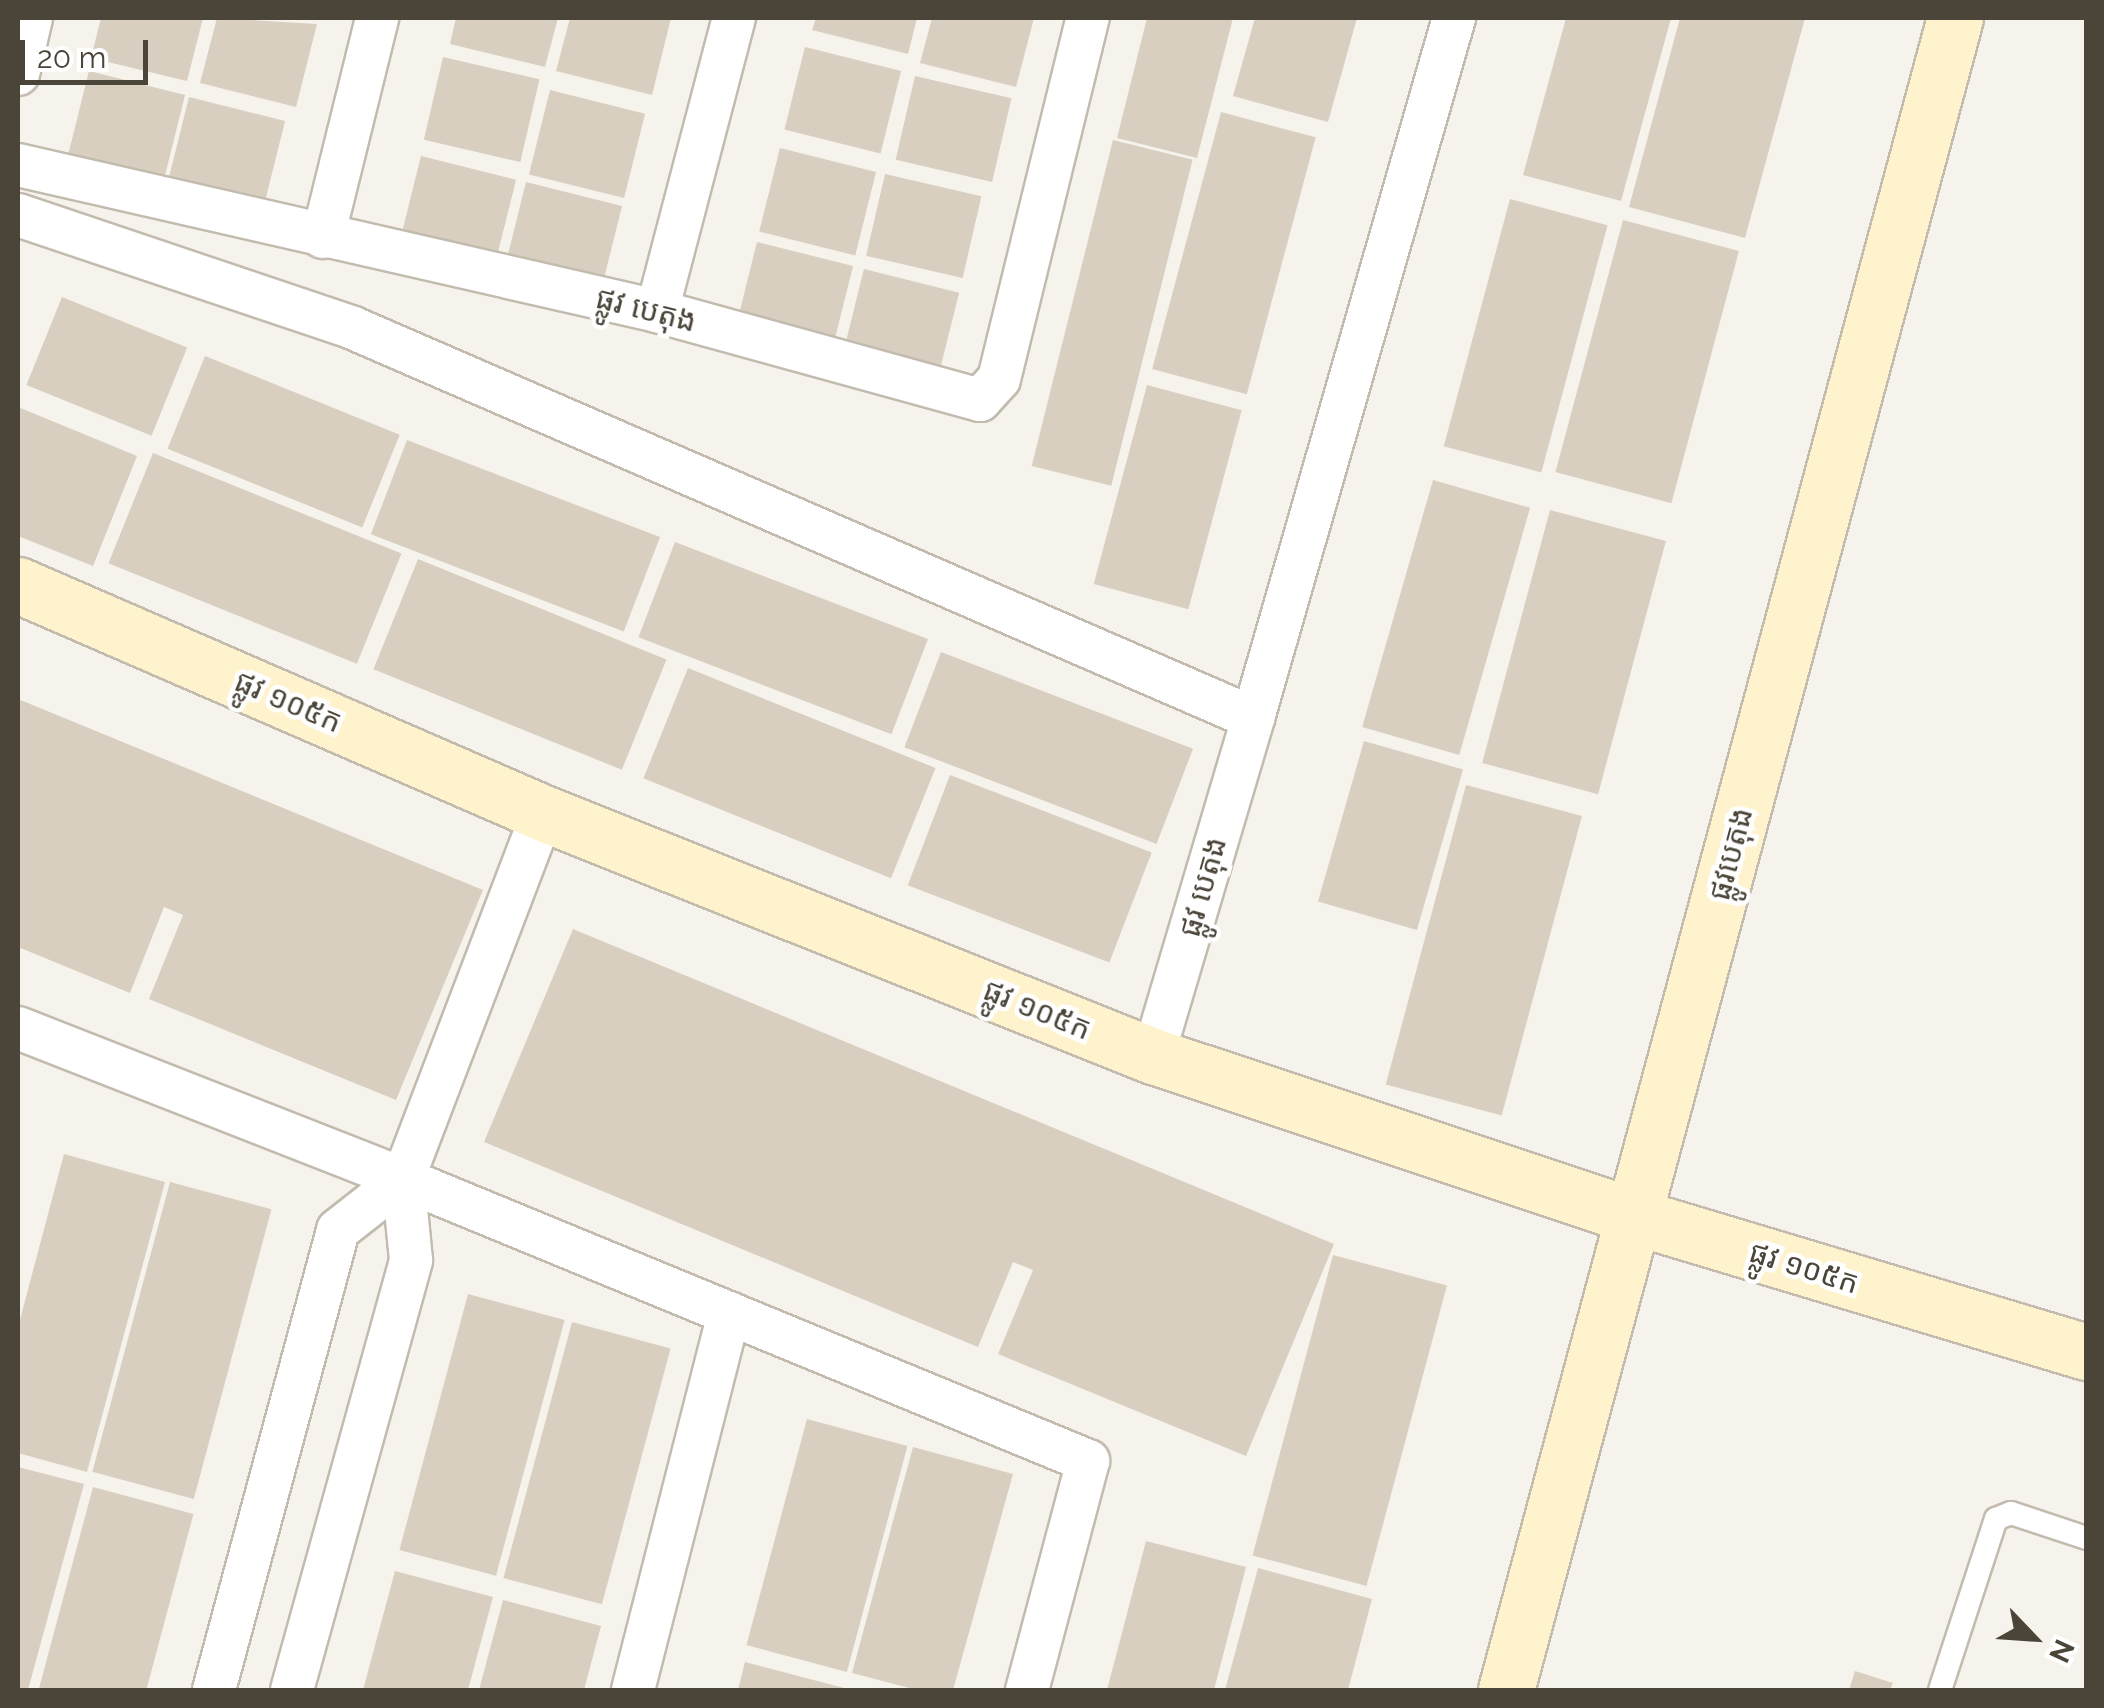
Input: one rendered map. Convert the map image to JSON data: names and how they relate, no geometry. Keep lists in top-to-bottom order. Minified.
{"streets":{"main road":["ផ្លូវ ១០៥ក","ផ្លូវបេតុង"],"street":["ផ្លូវ បេតុង"]},"crossings":[["ផ្លូវ បេតុង","ផ្លូវ ១០៥ក"],["ផ្លូវ ១០៥ក","ផ្លូវបេតុង"]],"scale_bar":"20 m","north":"bottom right"}
